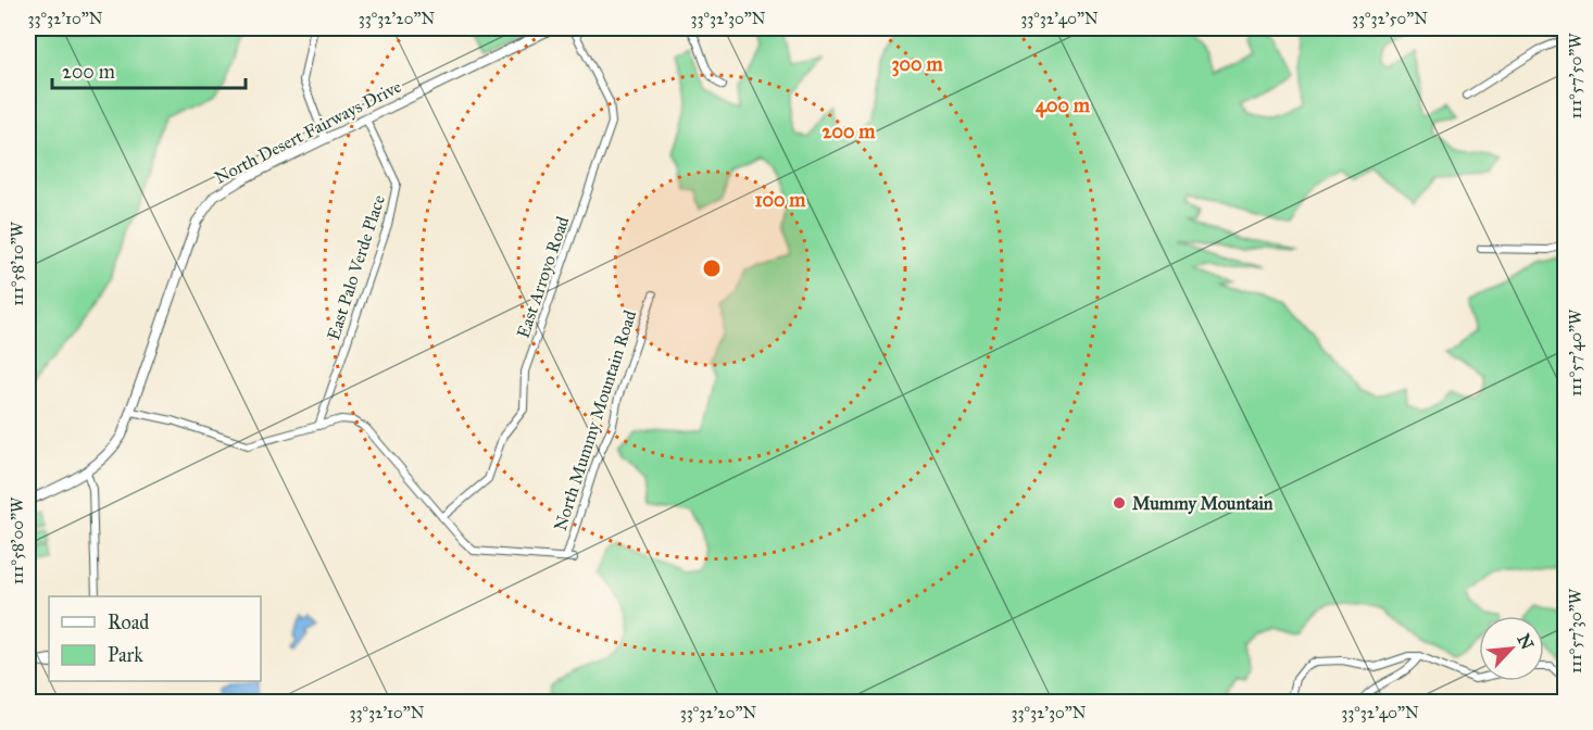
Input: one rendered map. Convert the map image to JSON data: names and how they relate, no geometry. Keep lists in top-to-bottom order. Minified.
{"streets":{"street":["North Desert Fairways Drive","East Palo Verde Place","East Arroyo Road","North Mummy Mountain Road"]},"crossings":[["North Desert Fairways Drive","East Palo Verde Place"],["North Desert Fairways Drive","North Mummy Mountain Road"],["East Palo Verde Place","North Mummy Mountain Road"],["East Arroyo Road","North Mummy Mountain Road"]],"places":["Mummy Mountain"],"legend":["Road","Park"],"scale_bar":"200 m","north":"top right","coordinates":["33°32'10\"N","33°32'20\"N","33°32'30\"N","33°32'40\"N","33°32'50\"N","111°57'50\"W","111°58'10\"W","111°57'40\"W","111°58'00\"W","111°57'30\"W"],"rings":["300 m","400 m","200 m","100 m"]}
